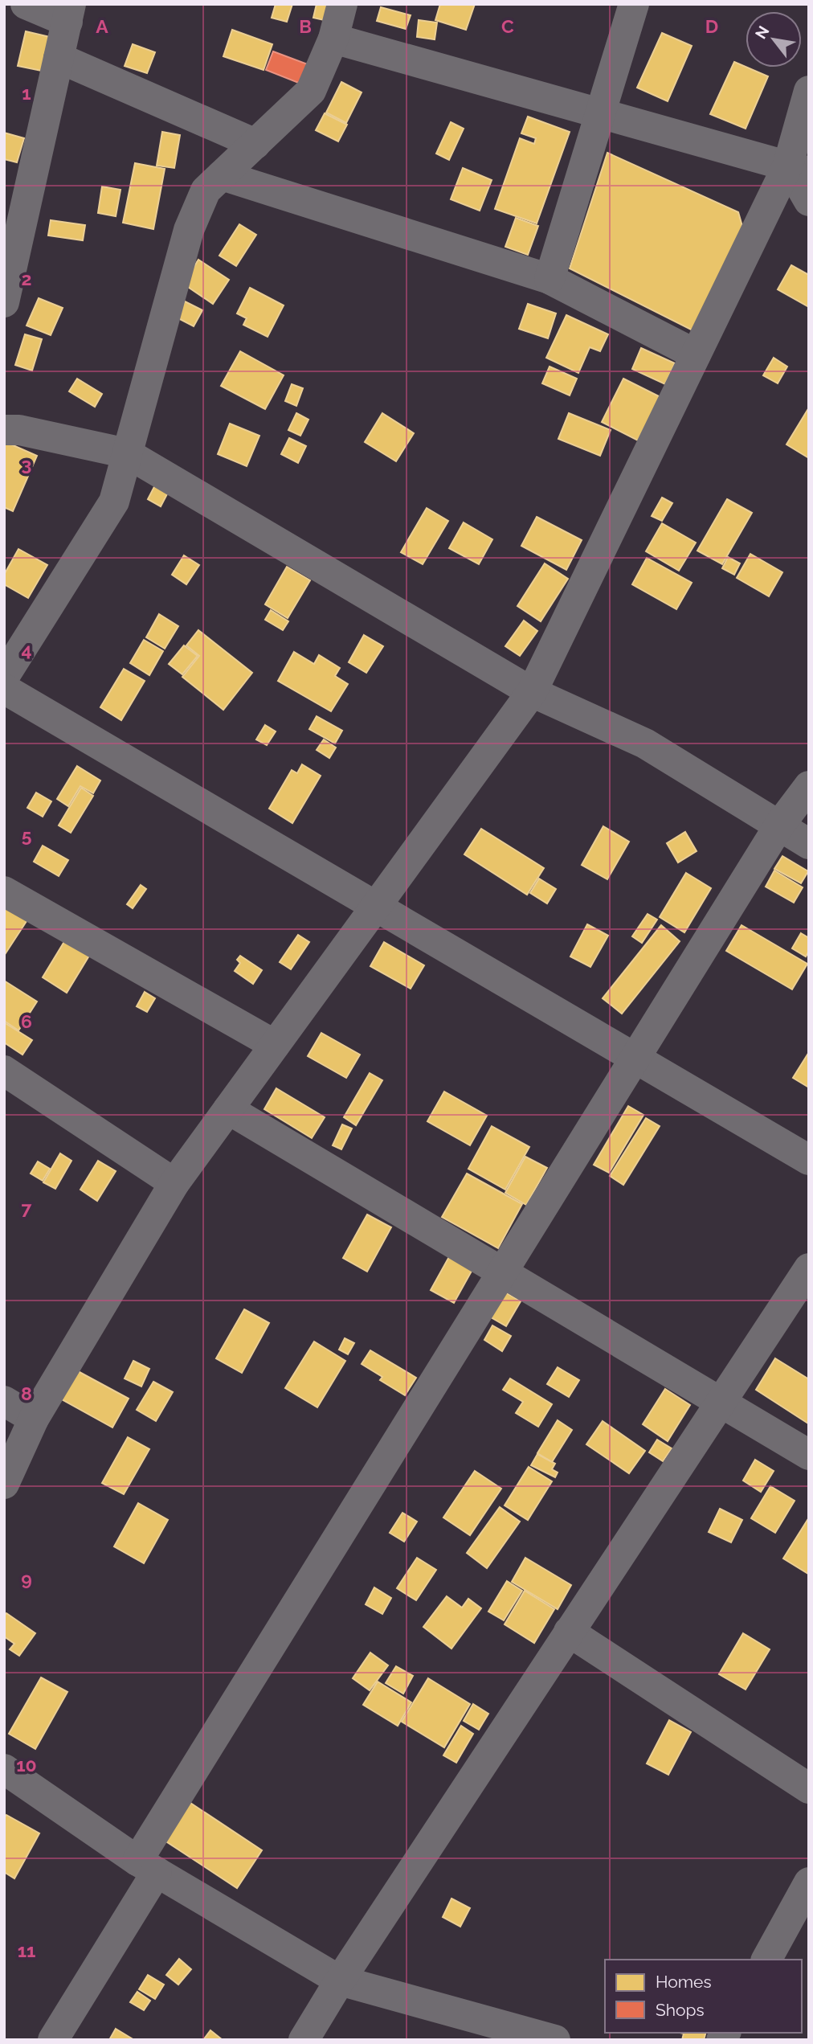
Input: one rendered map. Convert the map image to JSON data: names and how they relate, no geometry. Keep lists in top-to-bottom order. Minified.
{"legend":["Homes","Shops"],"north":"top left","grid":{"columns":["A","B","C","D"],"rows":["1","2","3","4","5","6","7","8","9","10","11"]}}
